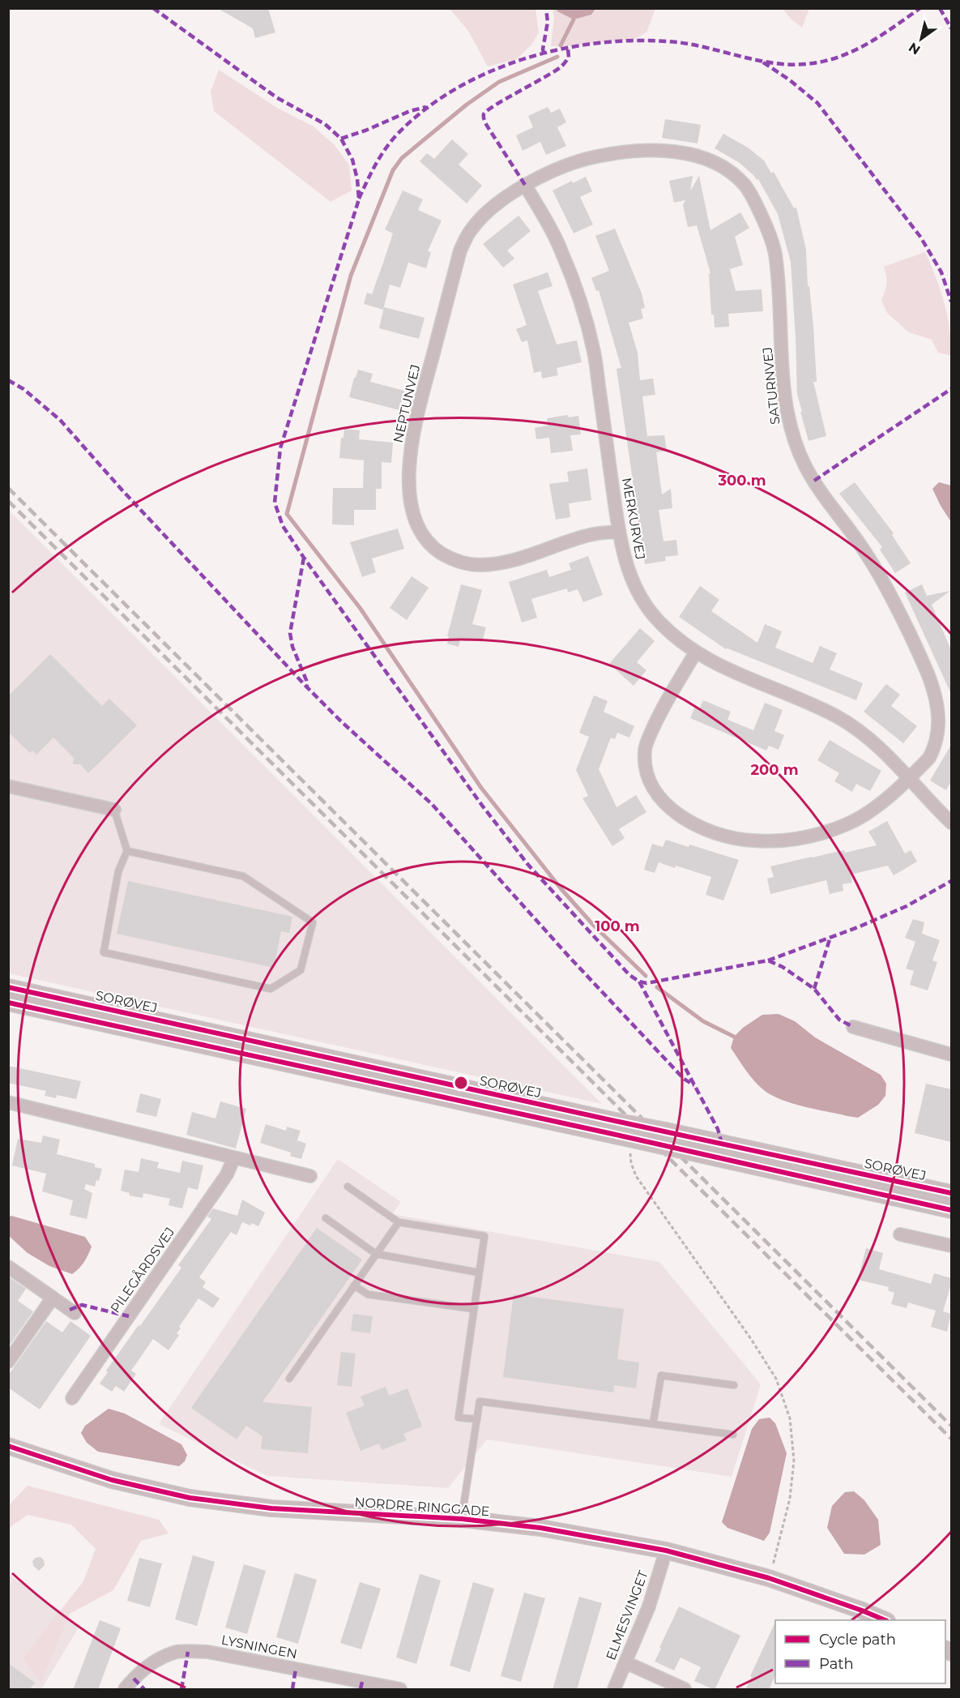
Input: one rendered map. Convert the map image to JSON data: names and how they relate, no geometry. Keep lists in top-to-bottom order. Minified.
{"streets":{"street":["SATURNVEJ","NEPTUNVEJ","MERKURVEJ","SORØVEJ","PILEGÅRDSVEJ","NORDRE RINGGADE","ELMESVINGET","LYSNINGEN"]},"crossings":[["SATURNVEJ","NEPTUNVEJ"],["SATURNVEJ","MERKURVEJ"],["NEPTUNVEJ","MERKURVEJ"],["NORDRE RINGGADE","ELMESVINGET"]],"legend":["Cycle path","Path"],"north":"bottom left","rings":["300 m","200 m","100 m"]}
